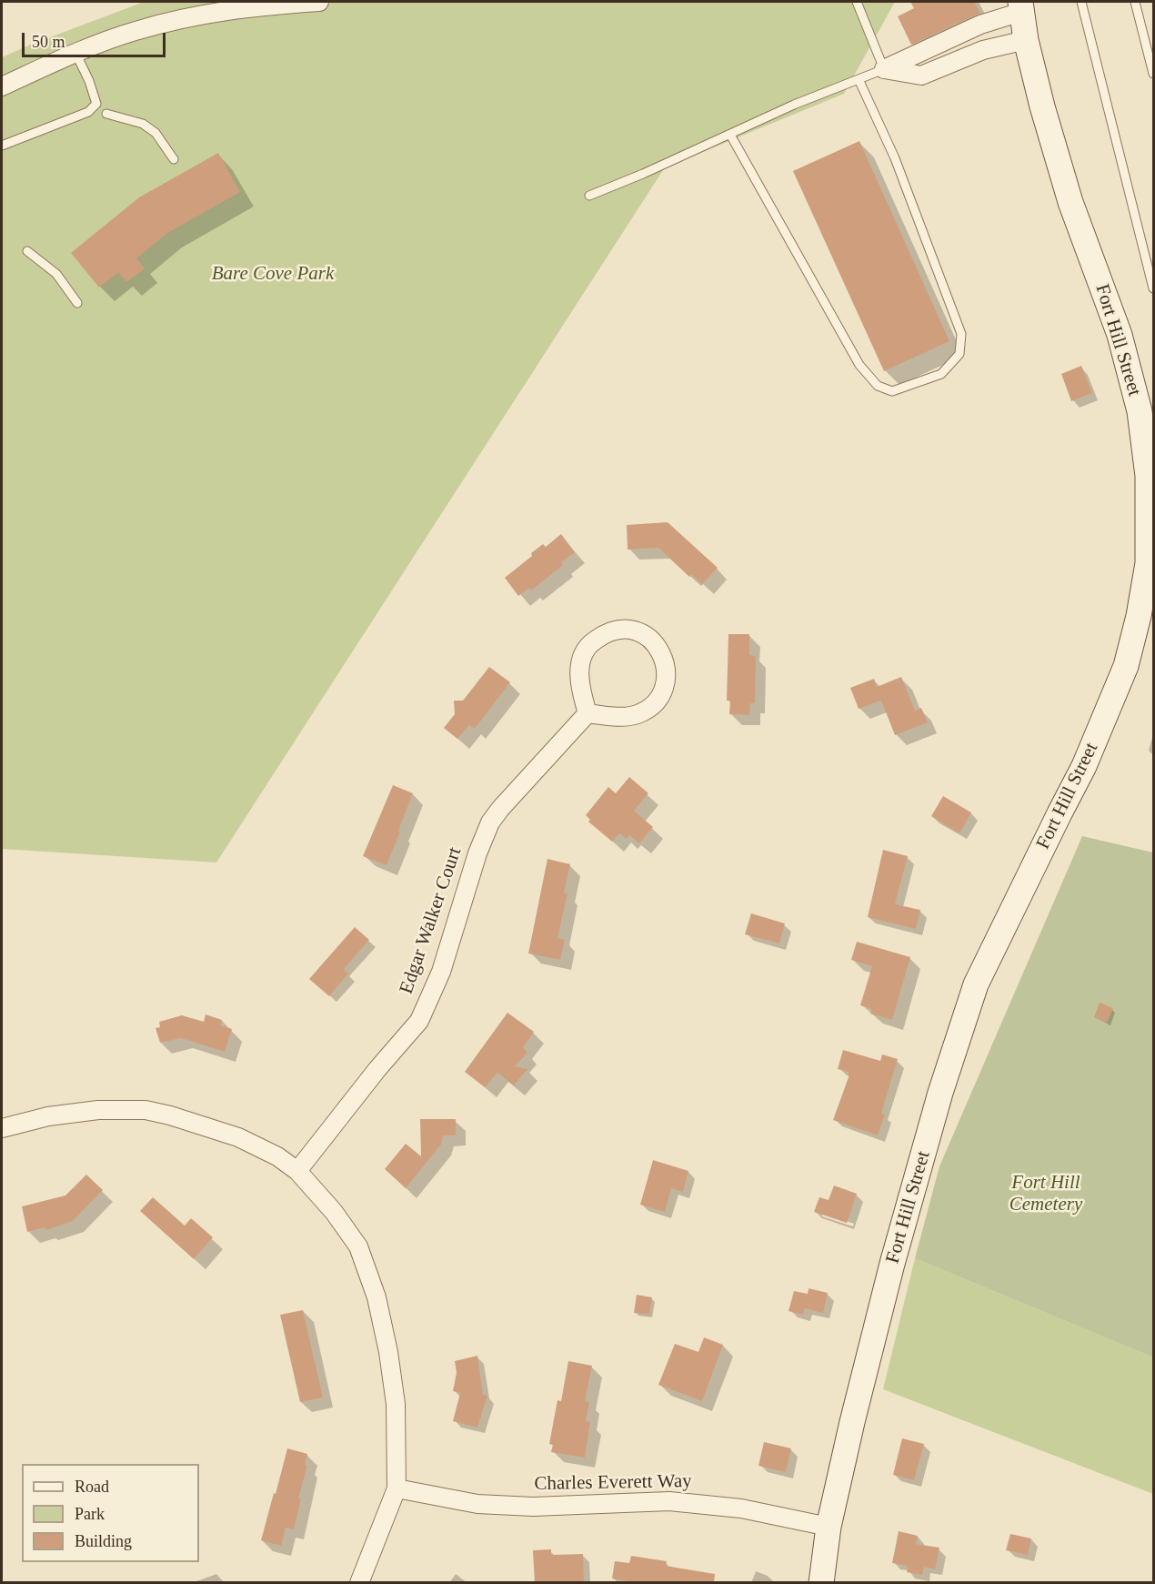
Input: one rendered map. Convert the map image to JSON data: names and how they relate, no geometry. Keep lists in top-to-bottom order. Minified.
{"streets":{"main road":["Fort Hill Street"],"street":["Edgar Walker Court","Charles Everett Way"]},"crossings":[["Fort Hill Street","Charles Everett Way"]],"parks":["Bare Cove Park","Fort Hill Cemetery"],"legend":["Road","Park","Building"],"scale_bar":"50 m"}
